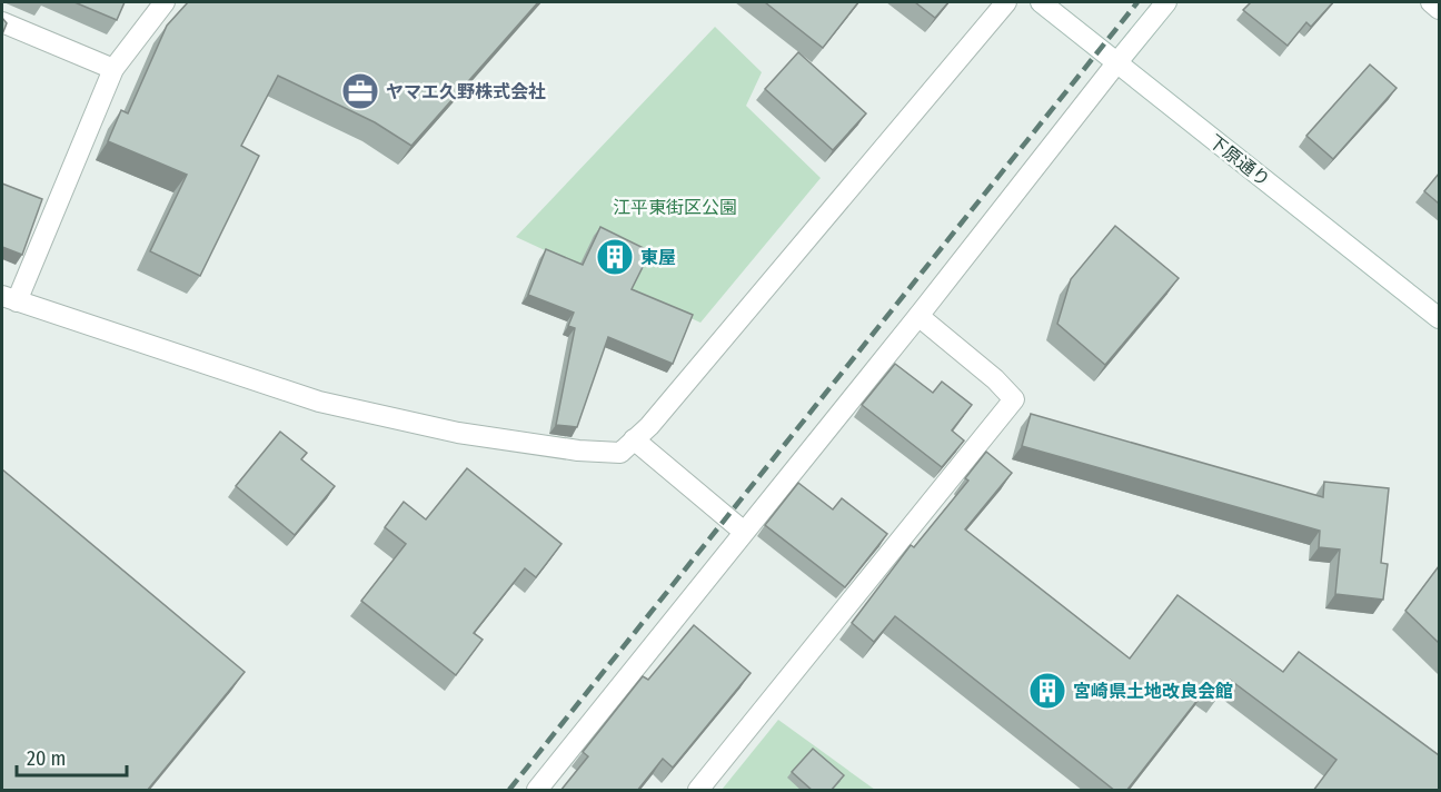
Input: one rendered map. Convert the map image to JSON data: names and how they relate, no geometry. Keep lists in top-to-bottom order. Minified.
{"streets":{"street":["下原通り"]},"parks":["江平東街区公園"],"places":{"office":["ヤマエ久野株式会社"],"building":["東屋","宮崎県土地改良会館"]},"scale_bar":"20 m"}
